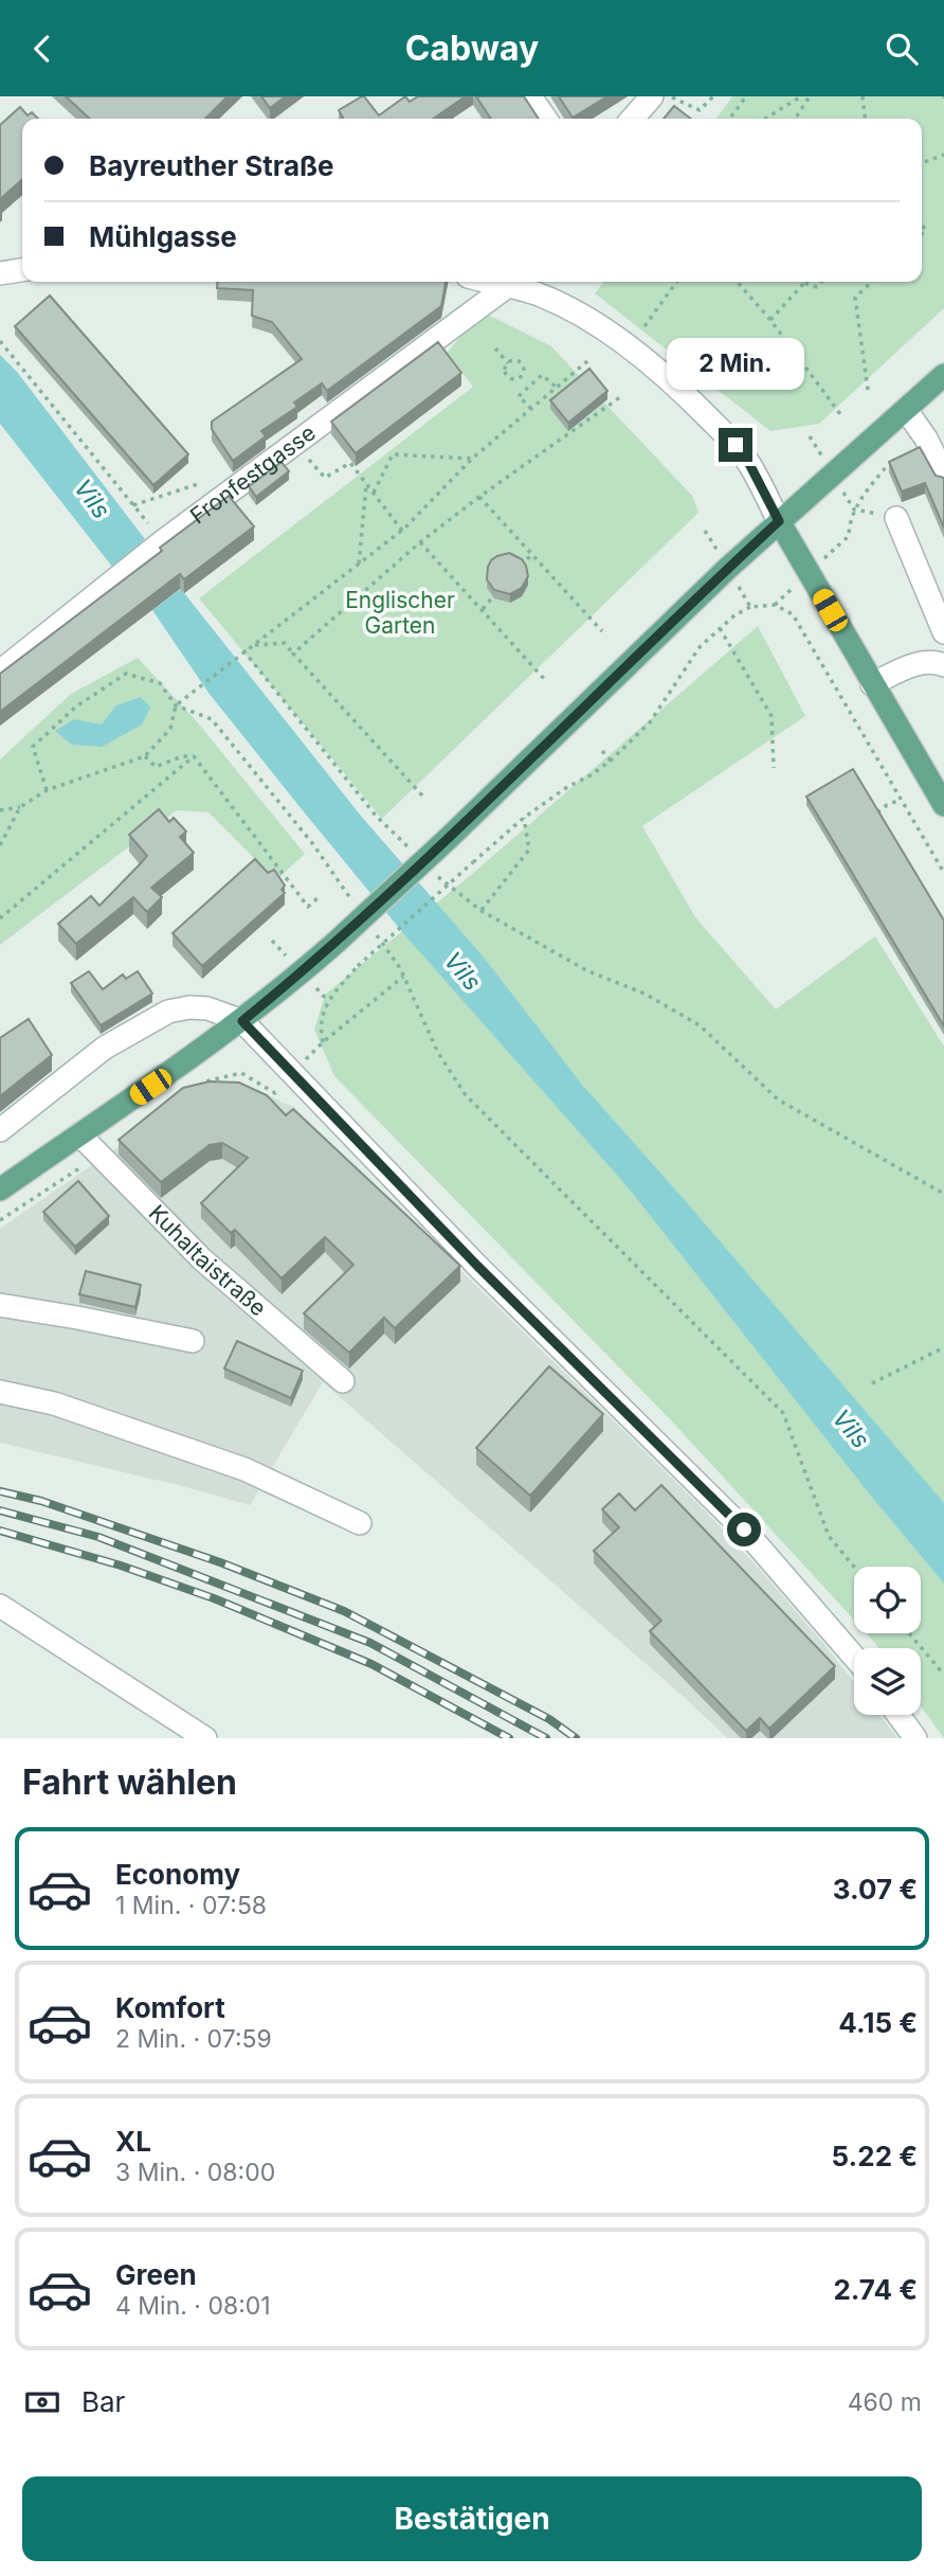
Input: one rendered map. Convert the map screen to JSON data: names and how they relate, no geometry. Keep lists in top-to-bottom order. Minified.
{"streets":{"street":["Fronfestgasse","Kuhaltaistraße"]},"water":["Vils"],"parks":["Englischer Garten"],"page":{"header":"Cabway","banner":["Bayreuther Straße","Mühlgasse"],"bubble":"2 Min.","heading":"Fahrt wählen","list":[{"name":"Economy","note":"1 Min. · 07:58","value":"3.07 €"},{"name":"Komfort","note":"2 Min. · 07:59","value":"4.15 €"},{"name":"XL","note":"3 Min. · 08:00","value":"5.22 €"},{"name":"Green","note":"4 Min. · 08:01","value":"2.74 €"}],"pay":["Bar","460 m"],"buttons":"Bestätigen"}}
